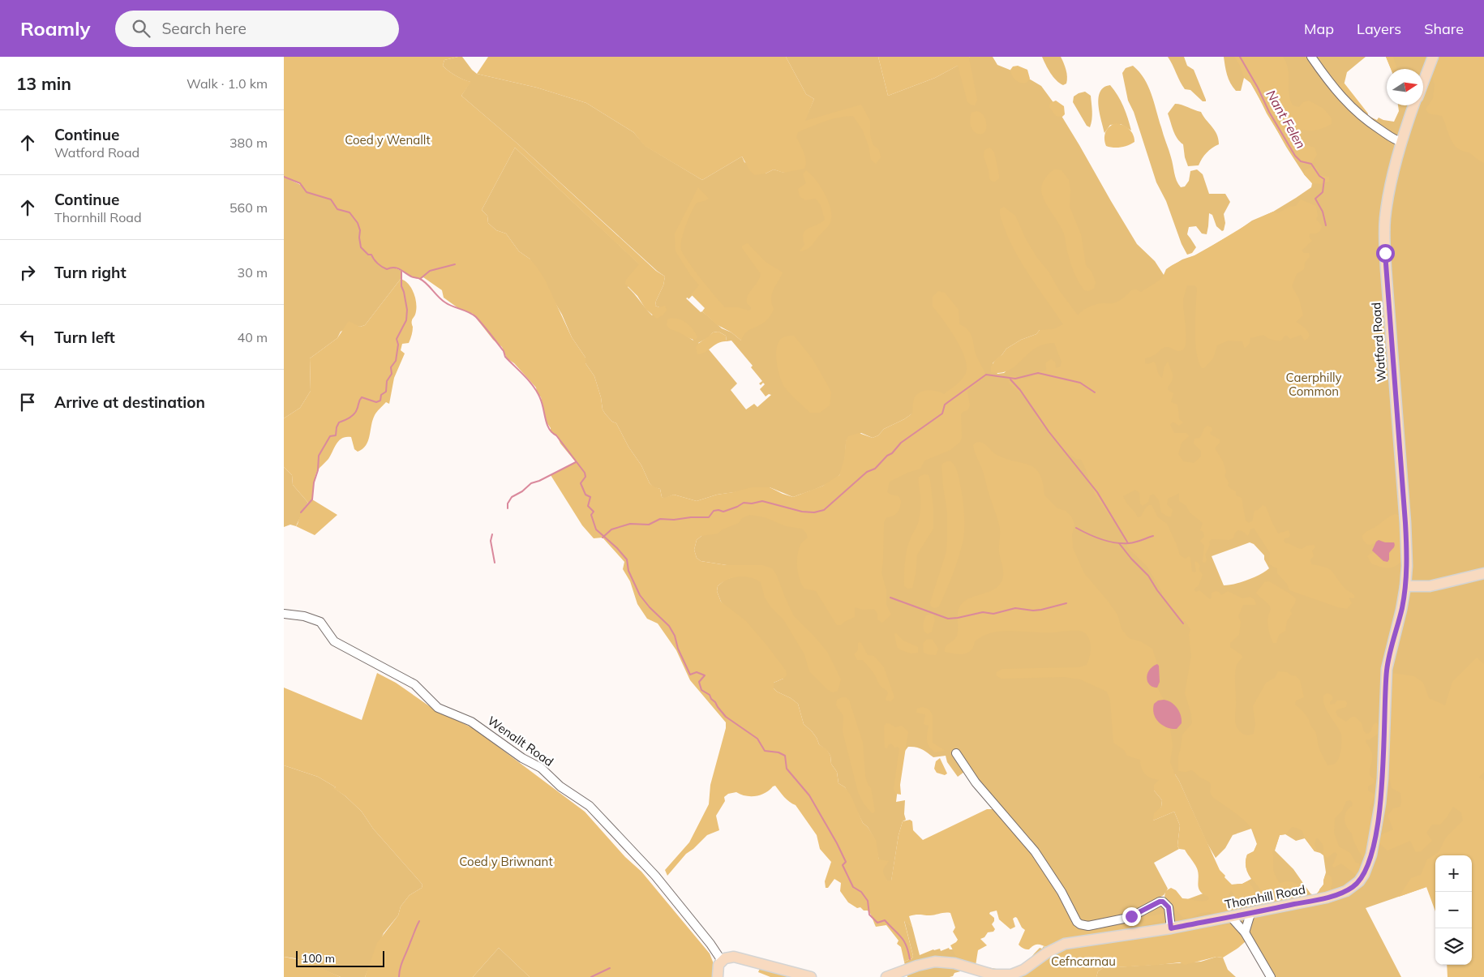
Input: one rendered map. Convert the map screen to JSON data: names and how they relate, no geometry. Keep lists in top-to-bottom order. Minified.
{"streets":{"main road":["Watford Road","Thornhill Road"],"street":["Wenallt Road"]},"crossings":[["Watford Road","Thornhill Road"]],"water":["Nant Felen"],"parks":["Coed y Wenallt","Caerphilly Common","Coed y Briwnant","Cefncarnau"],"scale_bar":"100 m","north":"right","page":{"header":"Roamly","search":"Search here","nav":["Map","Layers","Share"],"heading":["13 min","Walk · 1.0 km"],"list":[["Continue","Watford Road","380 m"],["Continue","Thornhill Road","560 m"],["Turn right","30 m"],["Turn left","40 m"],"Arrive at destination"],"map_buttons":["+","−"],"scale":"100 m"}}
